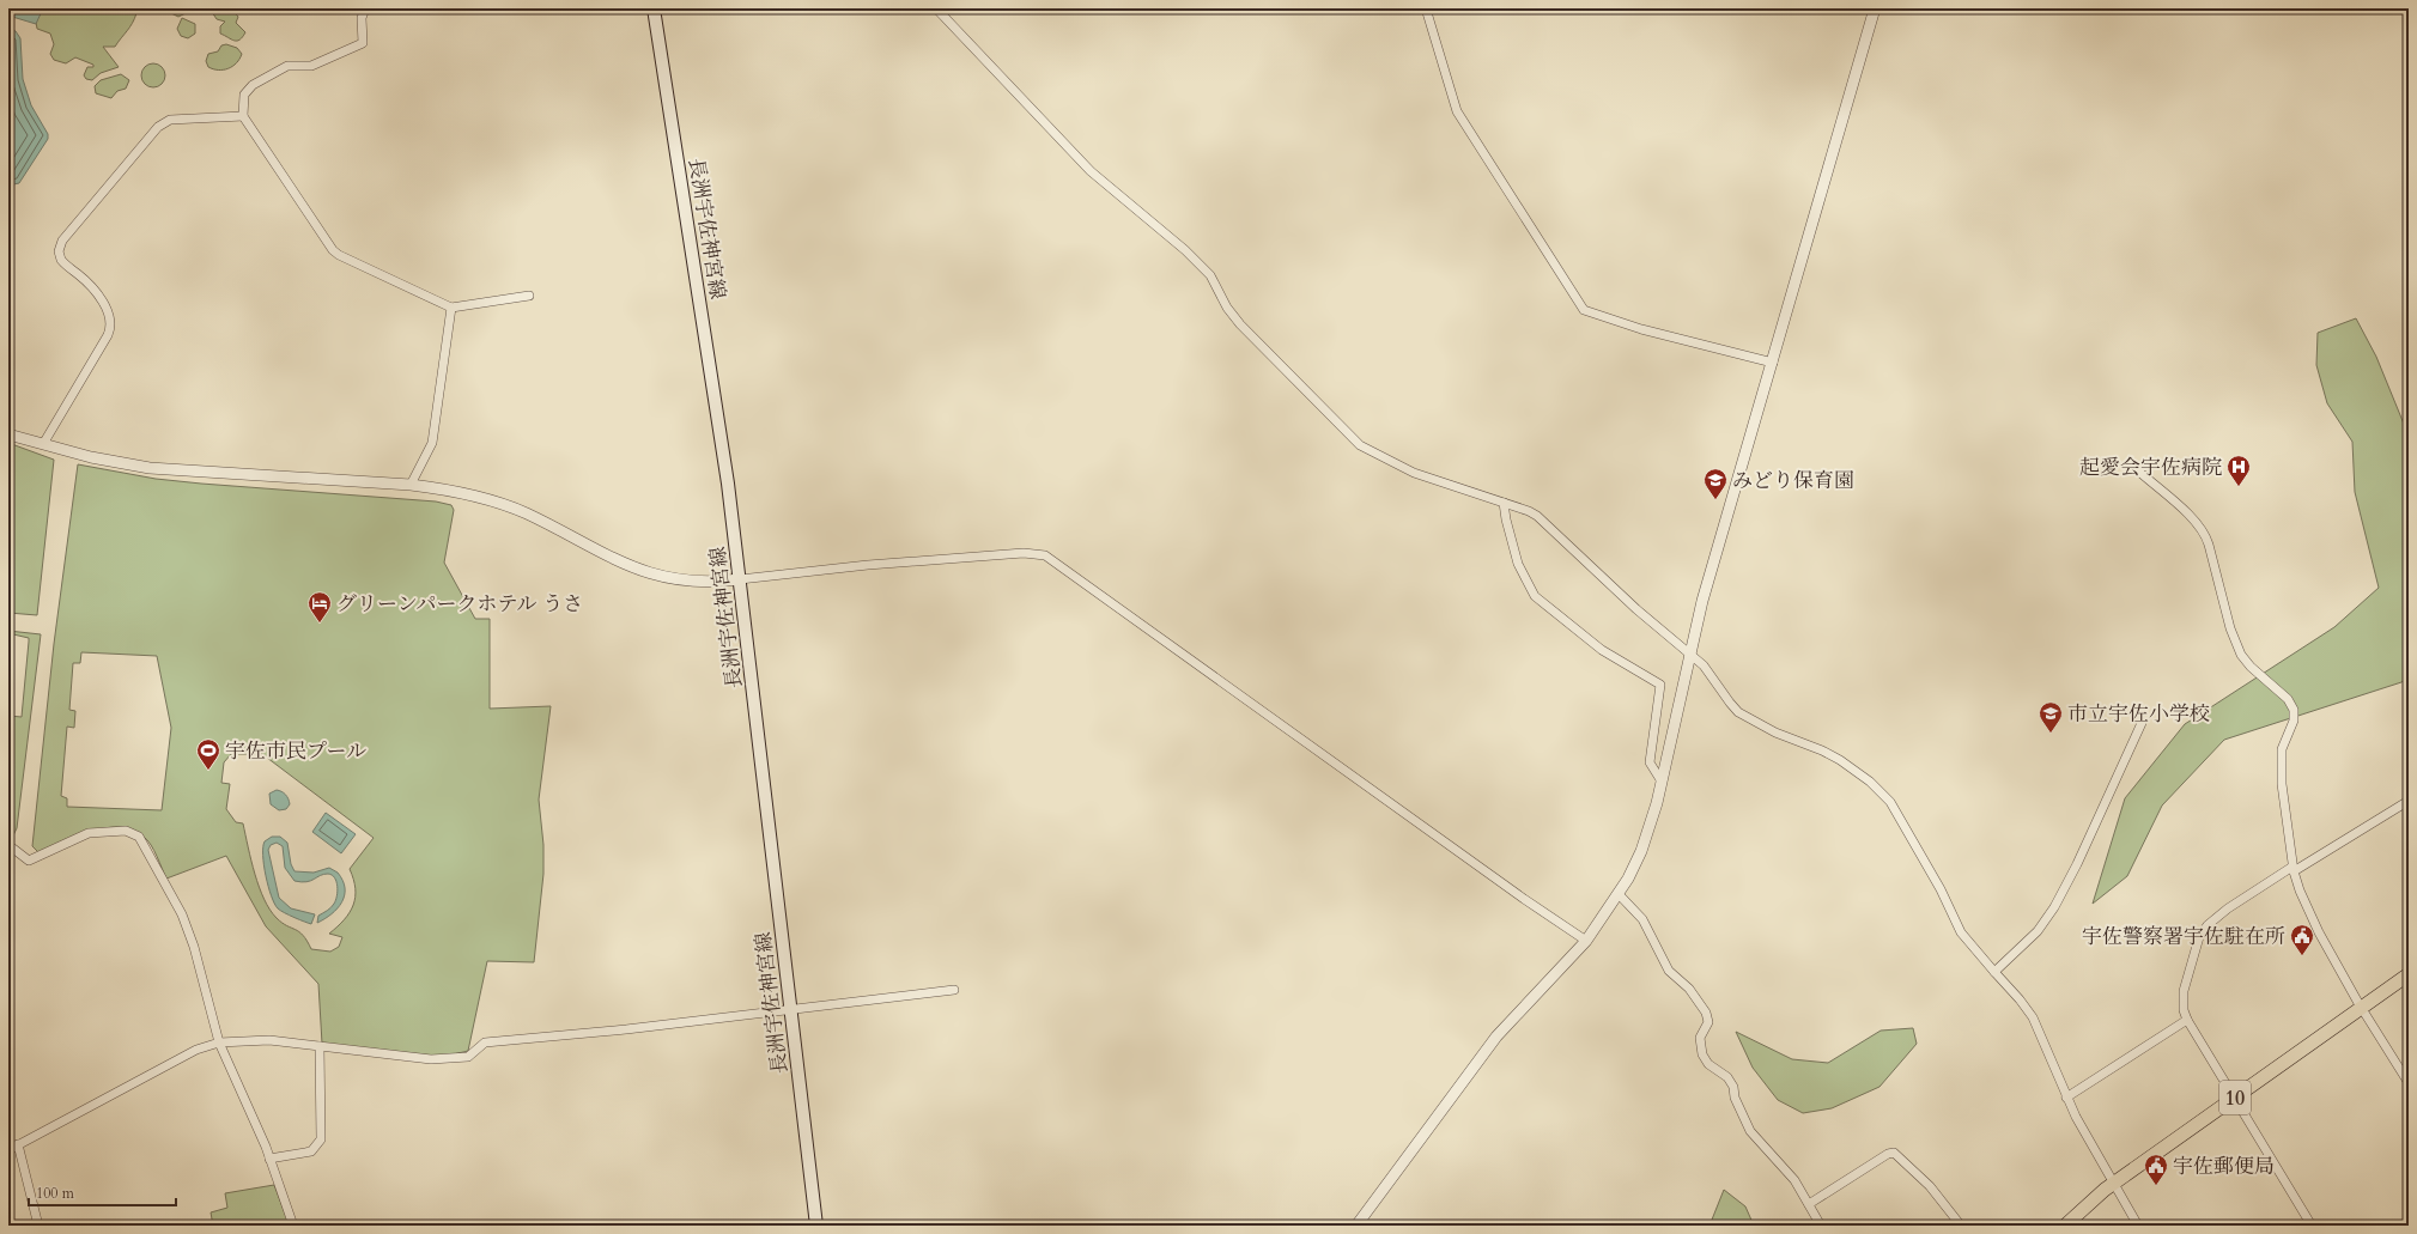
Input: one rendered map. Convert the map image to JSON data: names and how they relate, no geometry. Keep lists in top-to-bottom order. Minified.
{"streets":{"highway":["10"],"main road":["長洲宇佐神宮線"]},"places":{"hospital":["起愛会宇佐病院"],"school or university":["みどり保育園","市立宇佐小学校"],"hotel":["グリーンパークホテル うさ"],"sports":["宇佐市民プール"],"public building":["宇佐警察署宇佐駐在所","宇佐郵便局"]},"scale_bar":"100 m"}
